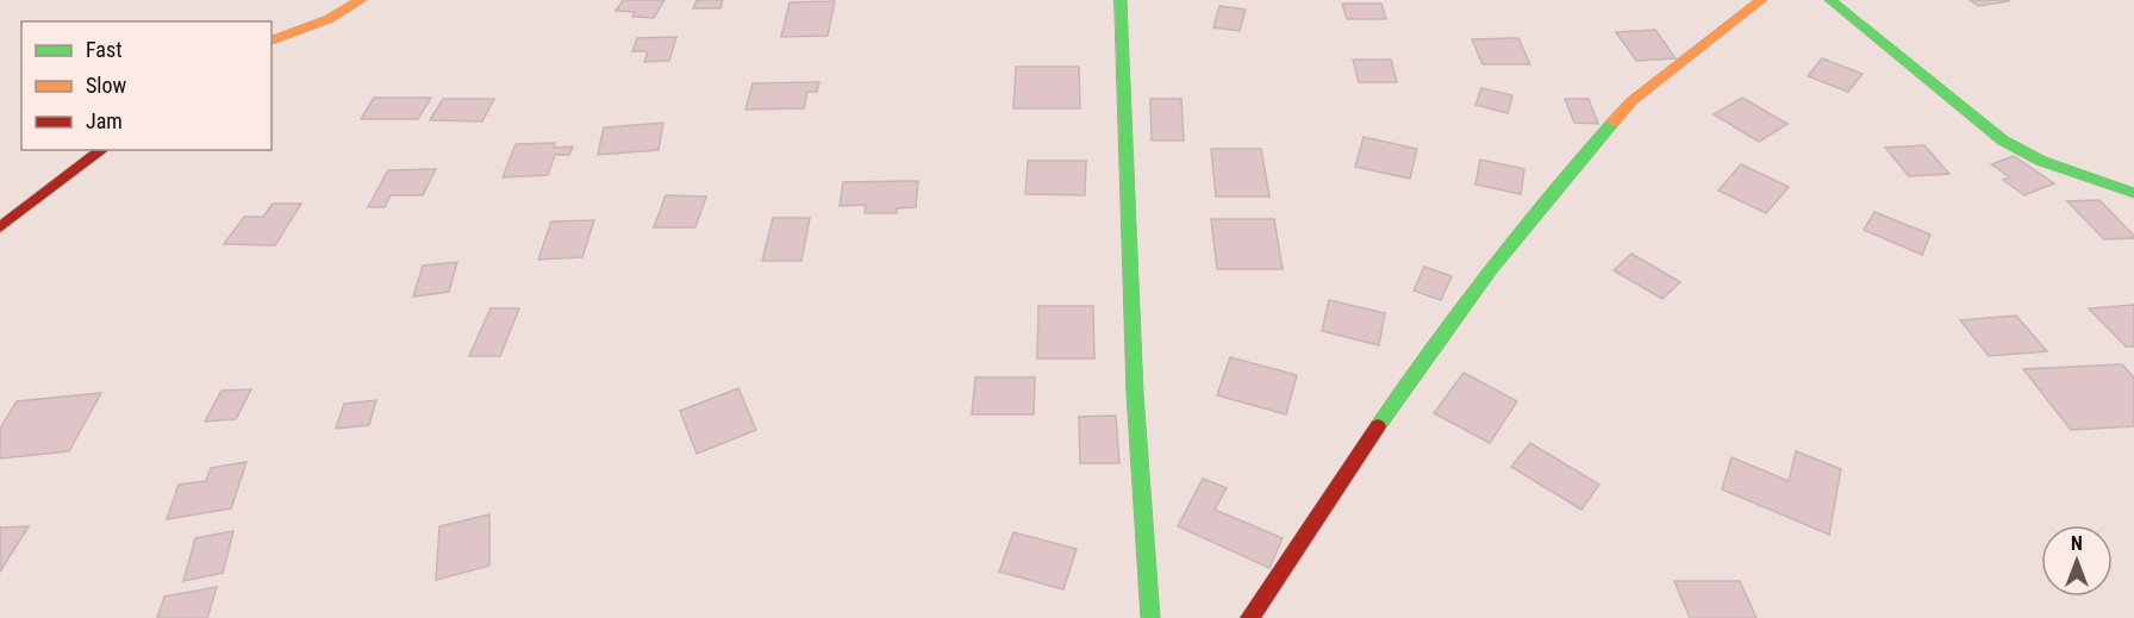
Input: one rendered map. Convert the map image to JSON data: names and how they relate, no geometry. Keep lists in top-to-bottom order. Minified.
{"legend":["Fast","Slow","Jam"],"north":"top"}
